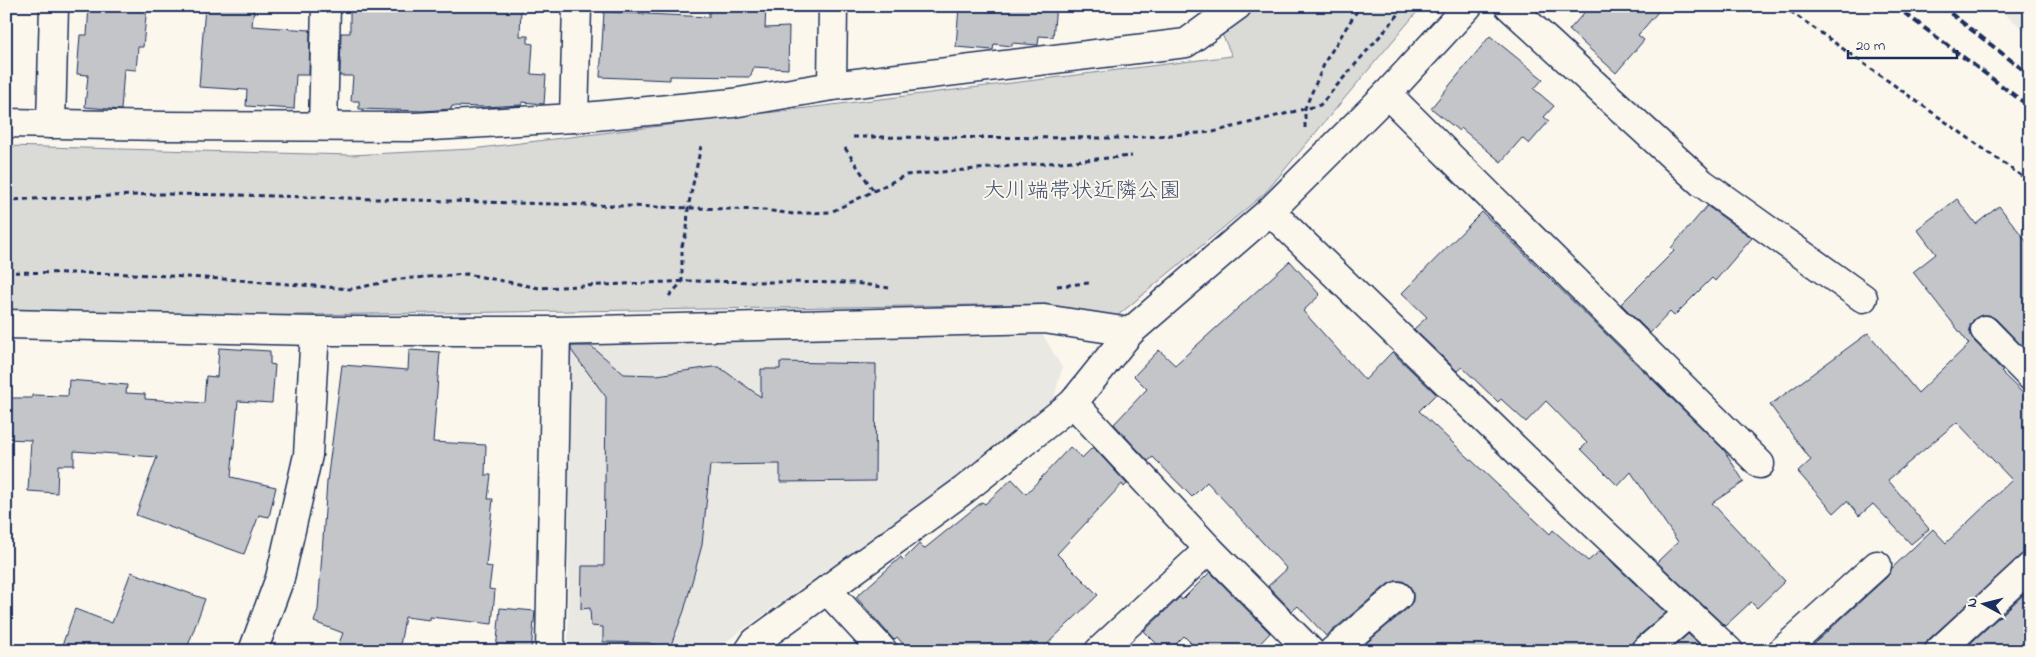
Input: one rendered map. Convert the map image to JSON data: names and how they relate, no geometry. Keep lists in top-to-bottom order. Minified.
{"parks":["大川端帯状近隣公園"],"scale_bar":"20 m","north":"left"}
